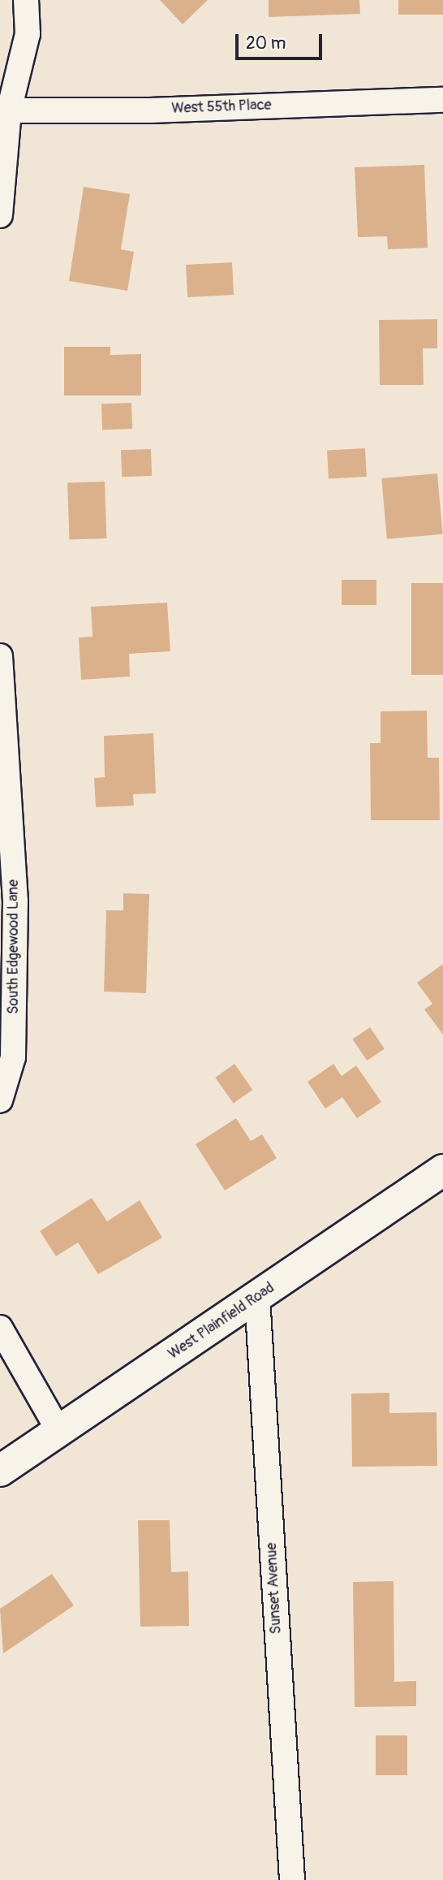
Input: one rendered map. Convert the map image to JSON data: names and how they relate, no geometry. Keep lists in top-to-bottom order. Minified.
{"streets":{"main road":["West Plainfield Road"],"street":["West 55th Place","South Edgewood Lane","Sunset Avenue"]},"crossings":[["West Plainfield Road","Sunset Avenue"]],"scale_bar":"20 m"}
